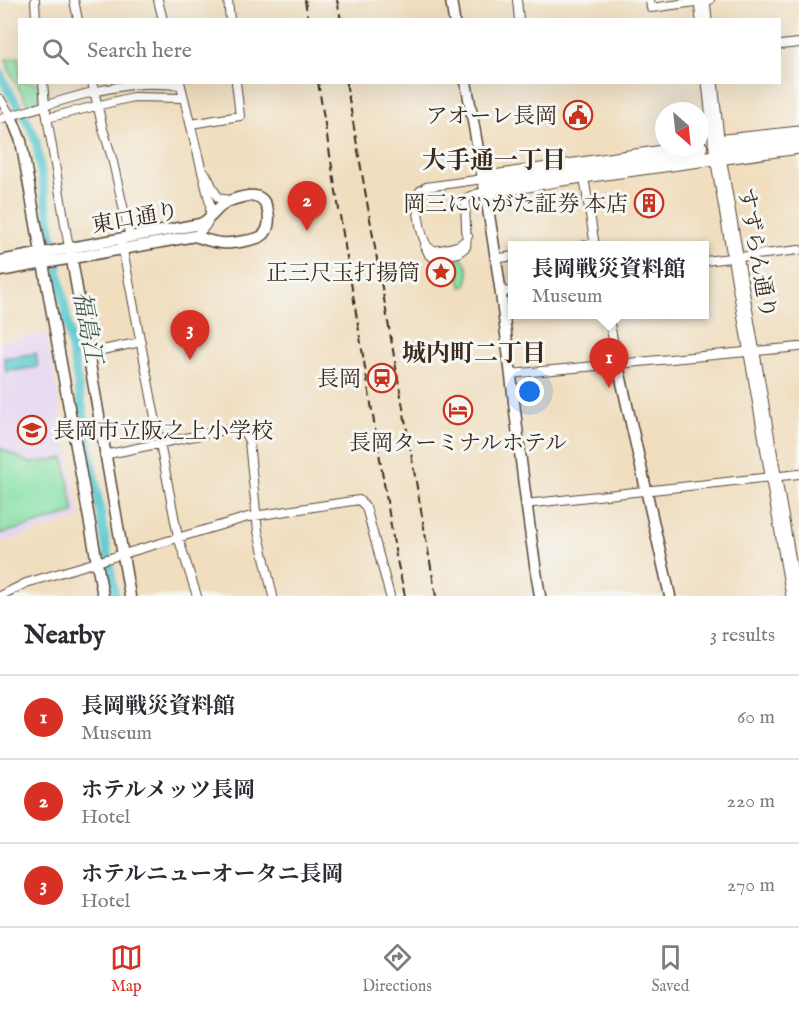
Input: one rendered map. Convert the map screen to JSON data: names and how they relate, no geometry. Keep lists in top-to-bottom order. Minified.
{"streets":{"highway":["すずらん通り"],"street":["東口通り"]},"districts":["大手通一丁目","城内町二丁目"],"water":["福島江"],"places":{"public building":["アオーレ長岡"],"building":["岡三にいがた証券 本店"],"place":["正三尺玉打揚筒"],"station":["長岡"],"hotel":["長岡ターミナルホテル"],"school or university":["長岡市立阪之上小学校"]},"north":"bottom right","page":{"search":"Search here","pins":["2","3","1"],"popup":["長岡戦災資料館","Museum"],"heading":["Nearby","3 results"],"list":[{"mark":"1","name":"長岡戦災資料館","note":"Museum","value":"60 m"},{"mark":"2","name":"ホテルメッツ長岡","note":"Hotel","value":"220 m"},{"mark":"3","name":"ホテルニューオータニ長岡","note":"Hotel","value":"270 m"}],"nav":["Map","Directions","Saved"]}}
